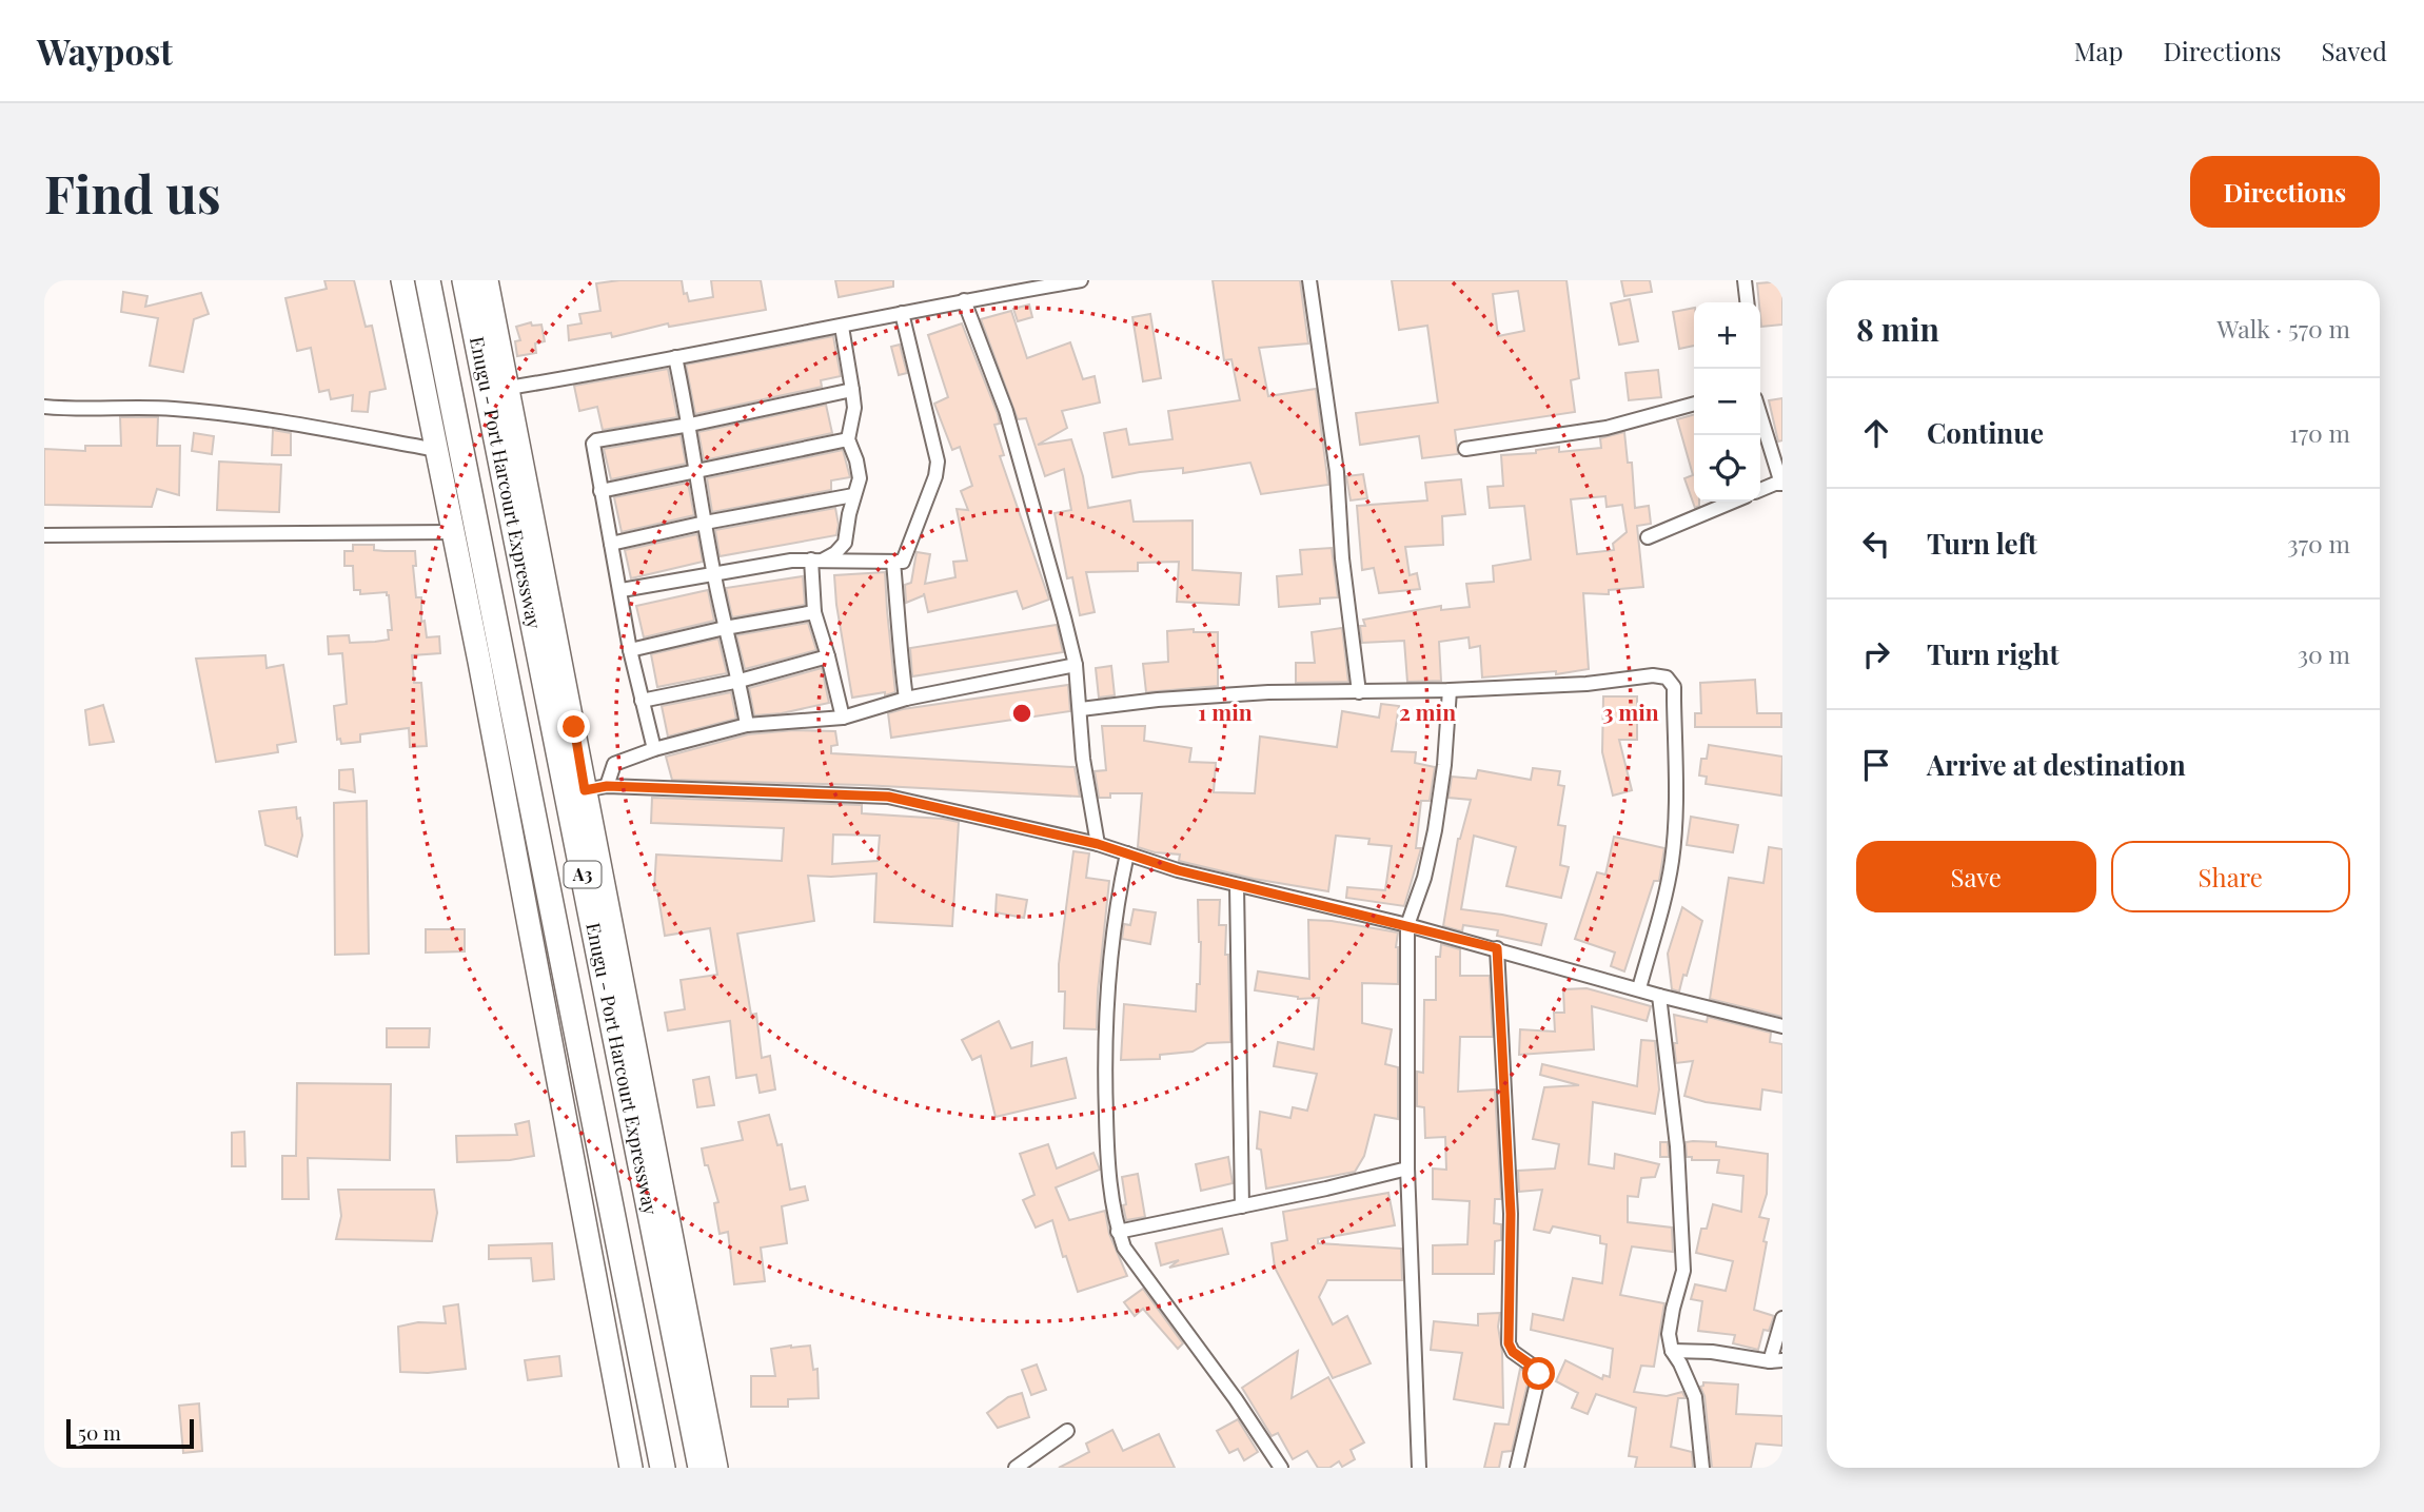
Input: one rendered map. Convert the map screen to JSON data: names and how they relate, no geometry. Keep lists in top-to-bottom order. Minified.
{"streets":{"highway":["Enugu - Port Harcourt Expressway","A3"]},"scale_bar":"50 m","page":{"header":"Waypost","nav":["Map","Directions","Saved"],"buttons":["Directions",["Save","Share"]],"title":"Find us","heading":["8 min","Walk · 570 m"],"map_buttons":["+","−"],"list":[["Continue","170 m"],["Turn left","370 m"],["Turn right","30 m"],"Arrive at destination"],"scale":"50 m"},"rings":["1 min","2 min","3 min"]}
